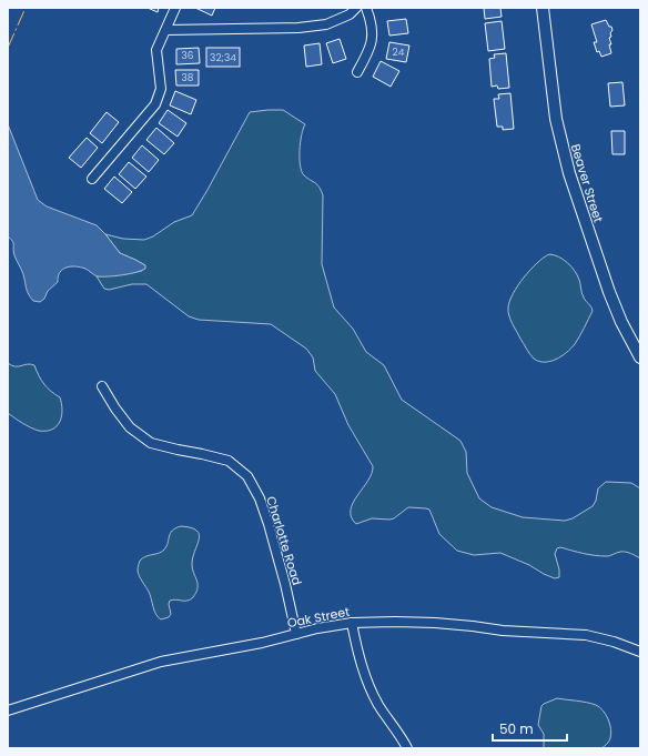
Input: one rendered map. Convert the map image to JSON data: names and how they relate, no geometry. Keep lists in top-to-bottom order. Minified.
{"streets":{"street":["Beaver Street","Charlotte Road","Oak Street"]},"crossings":[["Charlotte Road","Oak Street"]],"house_numbers":["24","36","32;34","38"],"scale_bar":"50 m"}
